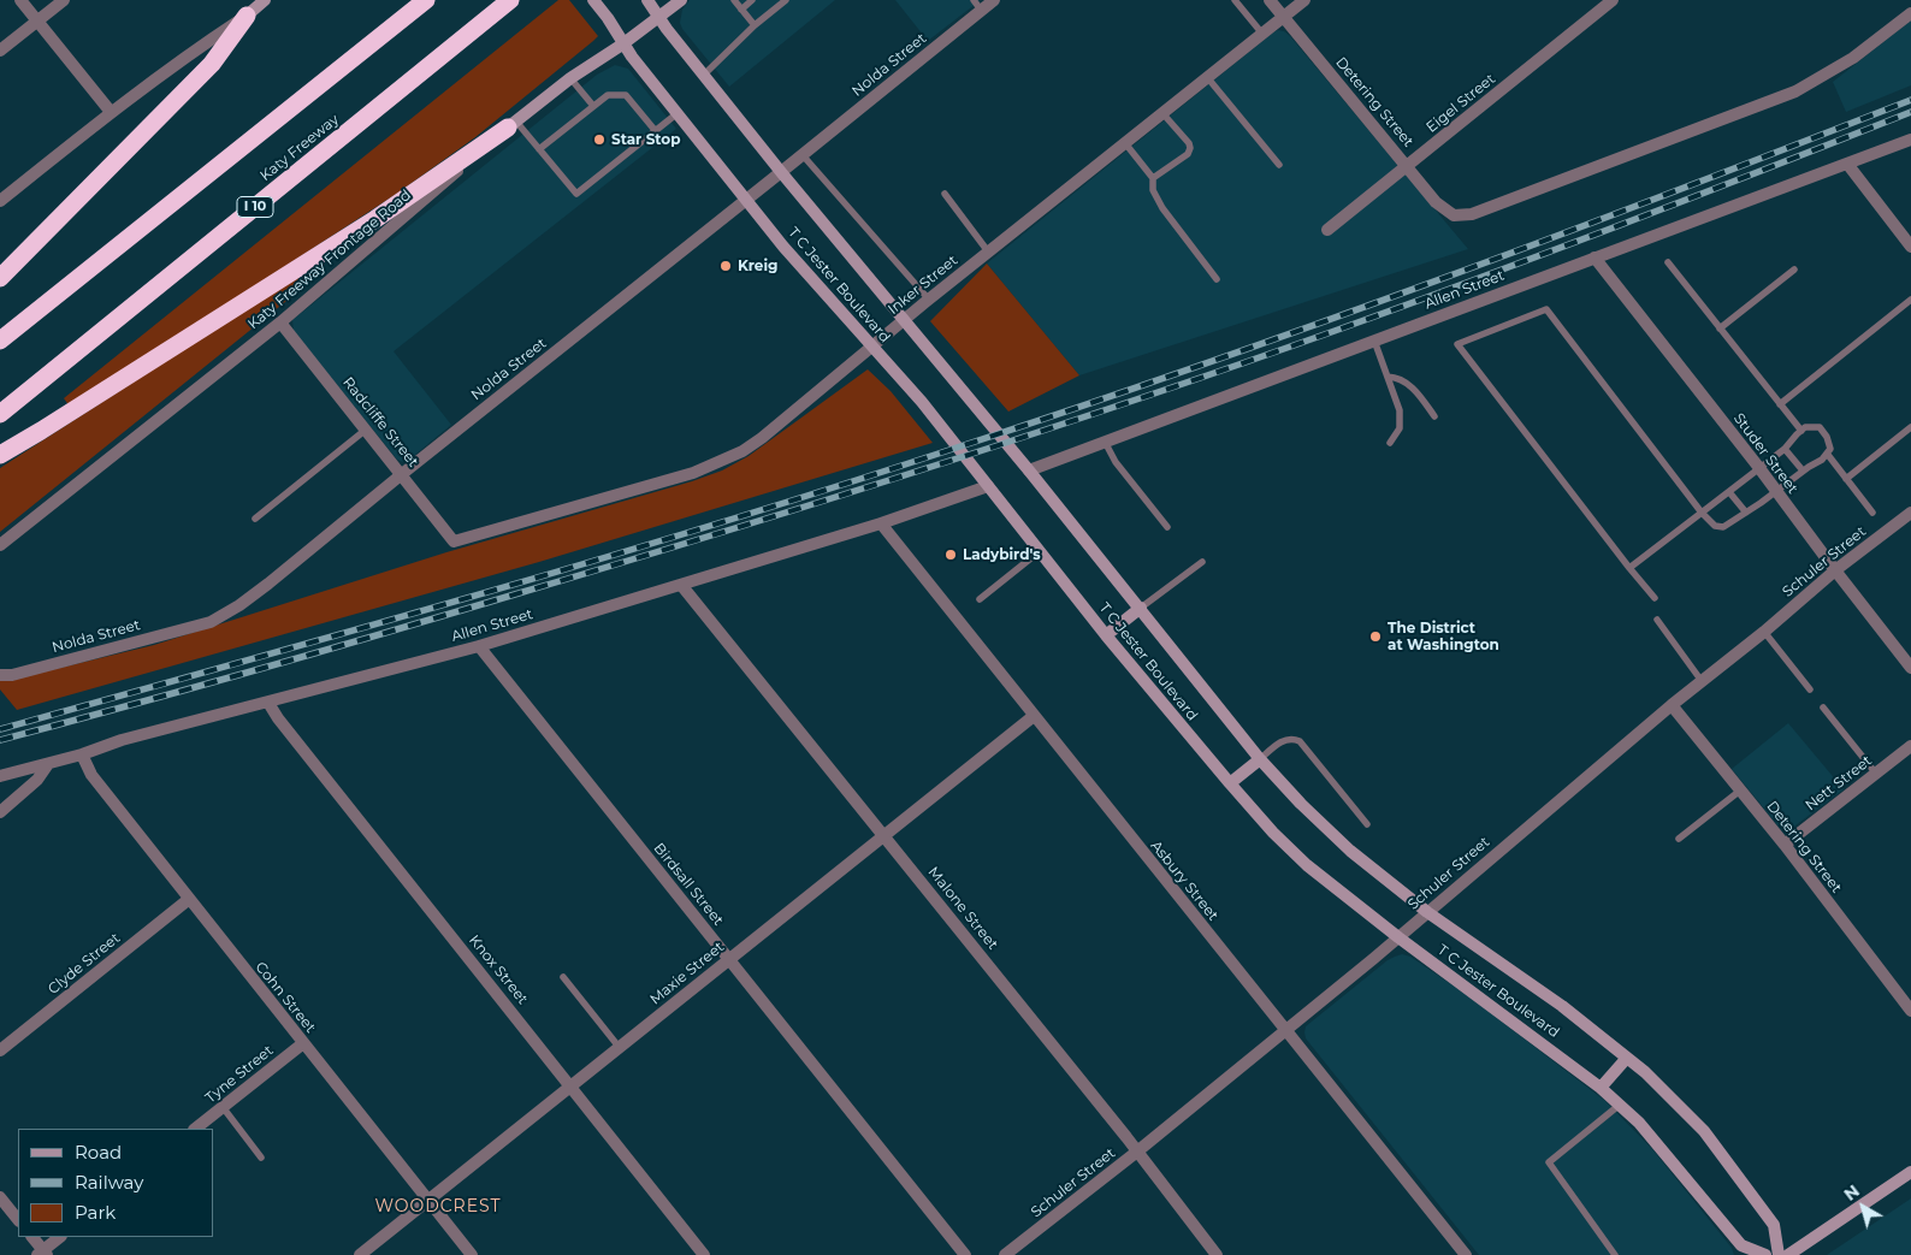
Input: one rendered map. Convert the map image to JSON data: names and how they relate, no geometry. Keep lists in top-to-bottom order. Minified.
{"streets":{"highway":["Katy Freeway","I 10"],"main road":["Katy Freeway Frontage Road","T C Jester Boulevard"],"street":["Nolda Street","Detering Street","Eigel Street","Inker Street","Allen Street","Radcliffe Street","Studer Street","Schuler Street","Nett Street","Asbury Street","Birdsall Street","Malone Street","Clyde Street","Knox Street","Maxie Street","Cohn Street","Tyne Street"]},"crossings":[["Nolda Street","T C Jester Boulevard"],["Nolda Street","Radcliffe Street"],["Detering Street","Eigel Street"],["Detering Street","Inker Street"],["Detering Street","Schuler Street"],["Detering Street","Nett Street"],["Katy Freeway Frontage Road","T C Jester Boulevard"],["Katy Freeway Frontage Road","Radcliffe Street"],["T C Jester Boulevard","Inker Street"],["T C Jester Boulevard","Allen Street"],["T C Jester Boulevard","Schuler Street"],["Inker Street","Radcliffe Street"],["Allen Street","Studer Street"],["Allen Street","Asbury Street"],["Allen Street","Birdsall Street"],["Allen Street","Malone Street"],["Allen Street","Knox Street"],["Allen Street","Cohn Street"],["Studer Street","Schuler Street"],["Schuler Street","Asbury Street"],["Schuler Street","Malone Street"],["Asbury Street","Maxie Street"],["Birdsall Street","Maxie Street"],["Malone Street","Maxie Street"],["Clyde Street","Cohn Street"],["Knox Street","Maxie Street"],["Maxie Street","Cohn Street"],["Cohn Street","Tyne Street"]],"districts":["WOODCREST"],"places":["Star Stop","Kreig","Ladybird's","The District at Washington"],"legend":["Road","Railway","Park"],"north":"top left"}
